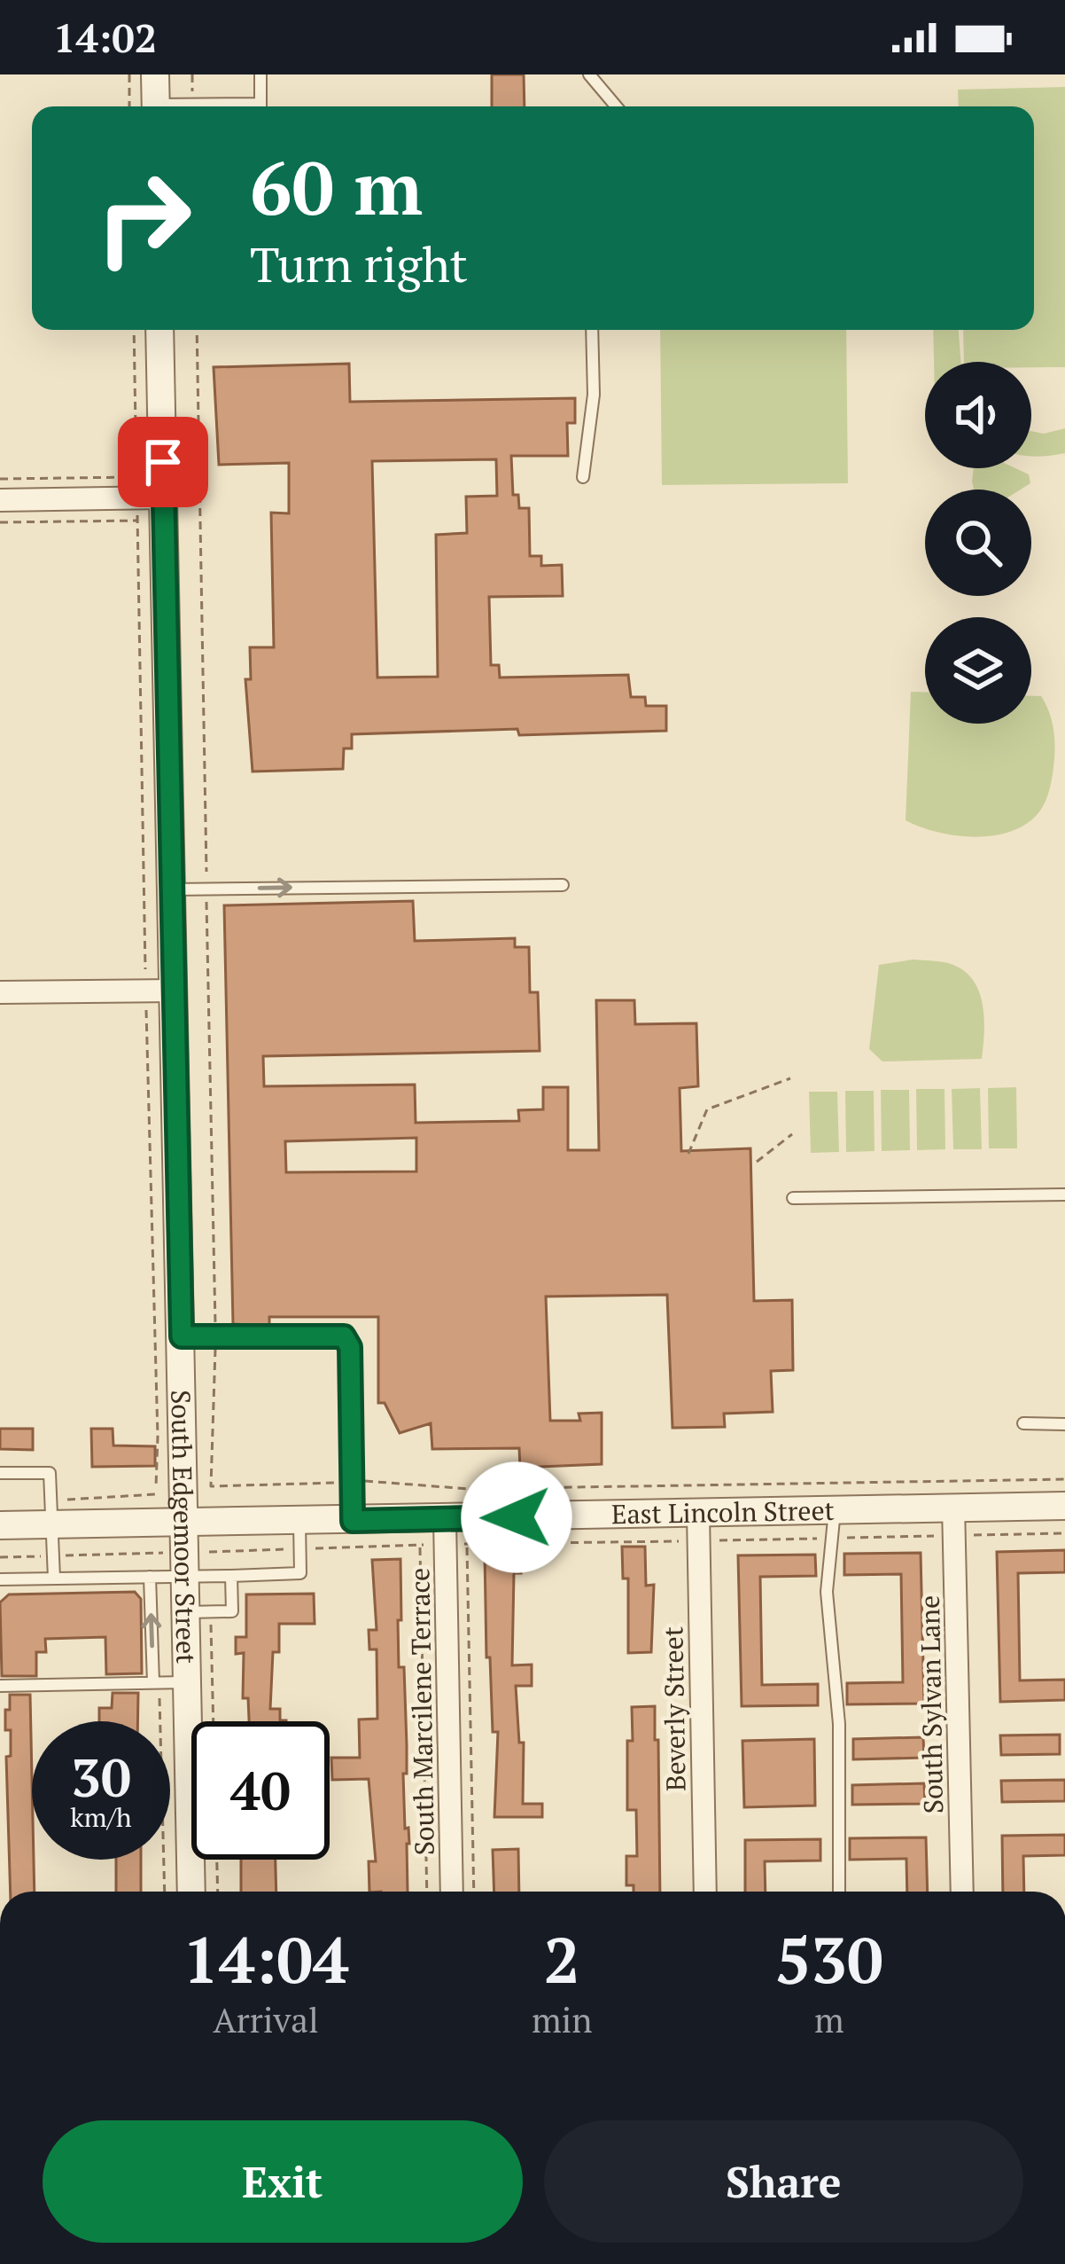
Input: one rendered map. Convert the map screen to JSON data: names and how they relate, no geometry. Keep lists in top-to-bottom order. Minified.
{"streets":{"street":["East Lincoln Street","South Edgemoor Street","South Sylvan Lane","Beverly Street","South Marcilene Terrace"]},"crossings":[["East Lincoln Street","South Edgemoor Street"],["East Lincoln Street","South Sylvan Lane"],["East Lincoln Street","Beverly Street"],["East Lincoln Street","South Marcilene Terrace"]],"page":{"status":"14:02","turn":["60 m","Turn right"],"speed":"30 km/h","limit":"40","eta":["14:04","Arrival","2","min","530","m"],"buttons":["Exit","Share"]}}
